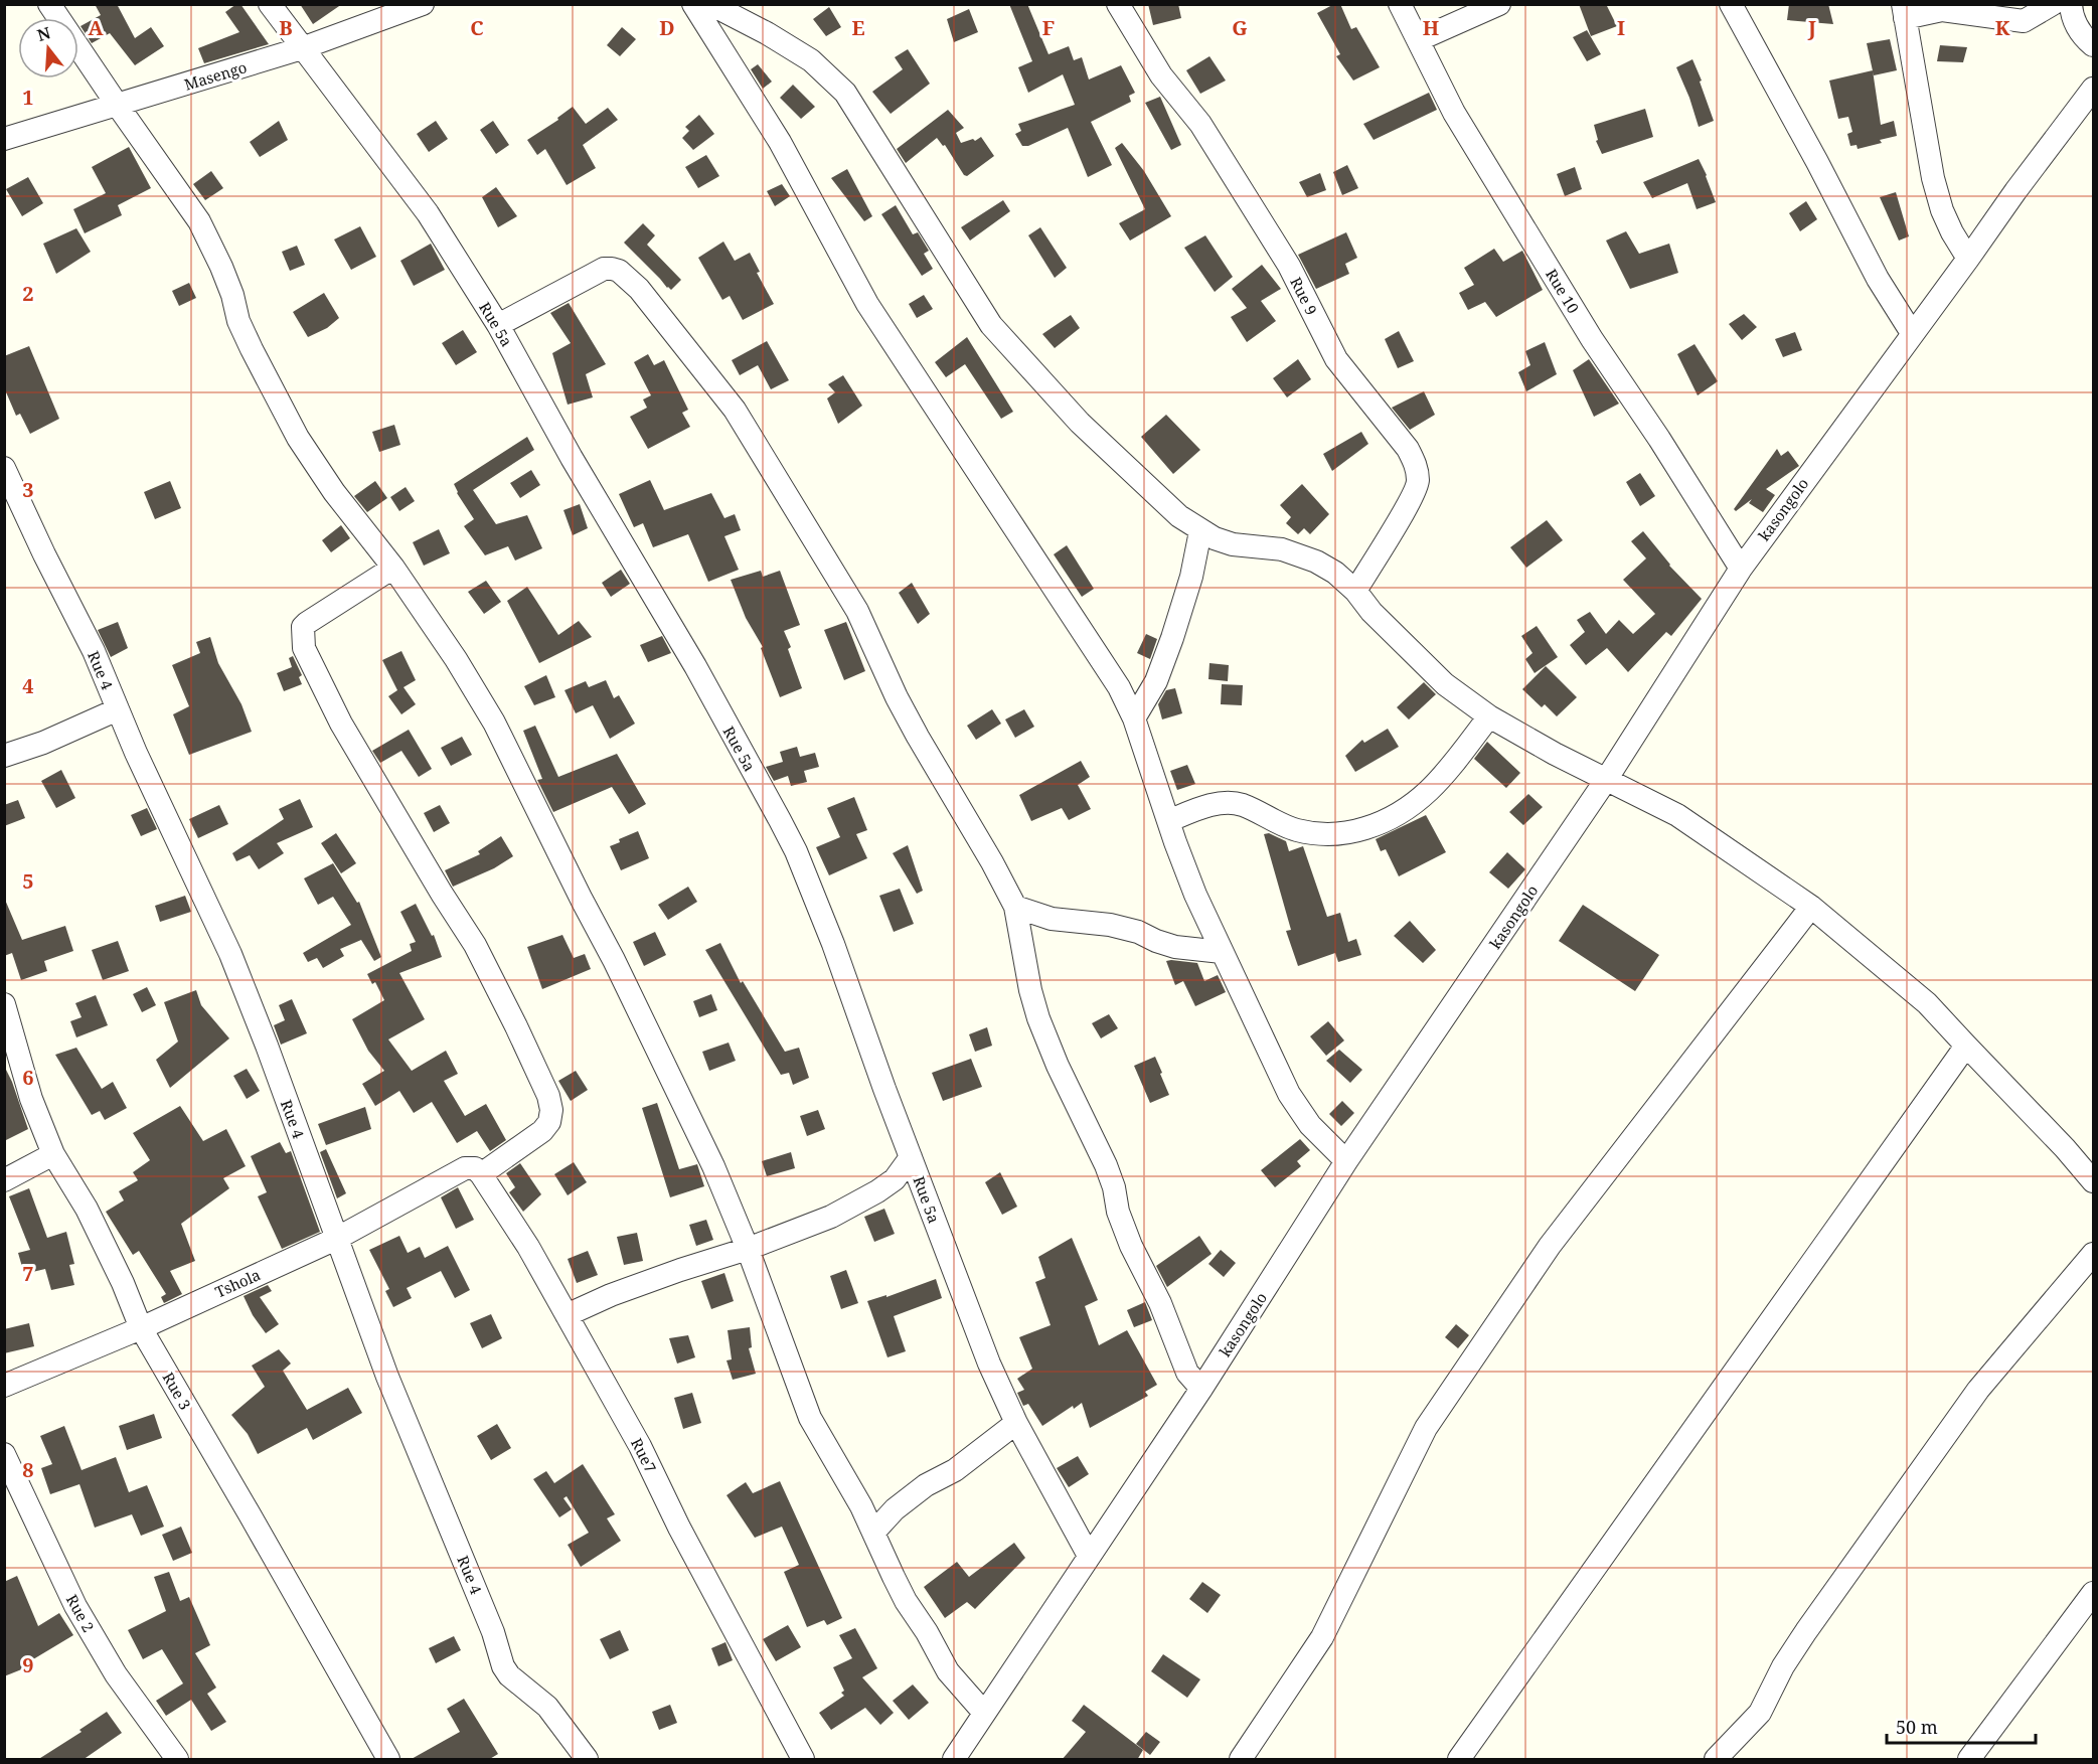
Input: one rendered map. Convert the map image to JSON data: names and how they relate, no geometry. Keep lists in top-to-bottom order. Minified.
{"streets":{"street":["Masengo","Rue 10","Rue 9","Rue 5a","kasongolo","Rue 4","Tshola","Rue 3","Rue7","Rue 2"]},"crossings":[["Masengo","Rue 5a"],["Rue 10","kasongolo"],["Rue 5a","kasongolo"],["Rue 4","Tshola"],["Tshola","Rue 3"],["Tshola","Rue7"]],"scale_bar":"50 m","north":"top","grid":{"columns":["A","B","C","D","E","F","G","H","I","J","K"],"rows":["1","2","3","4","5","6","7","8","9"]}}
